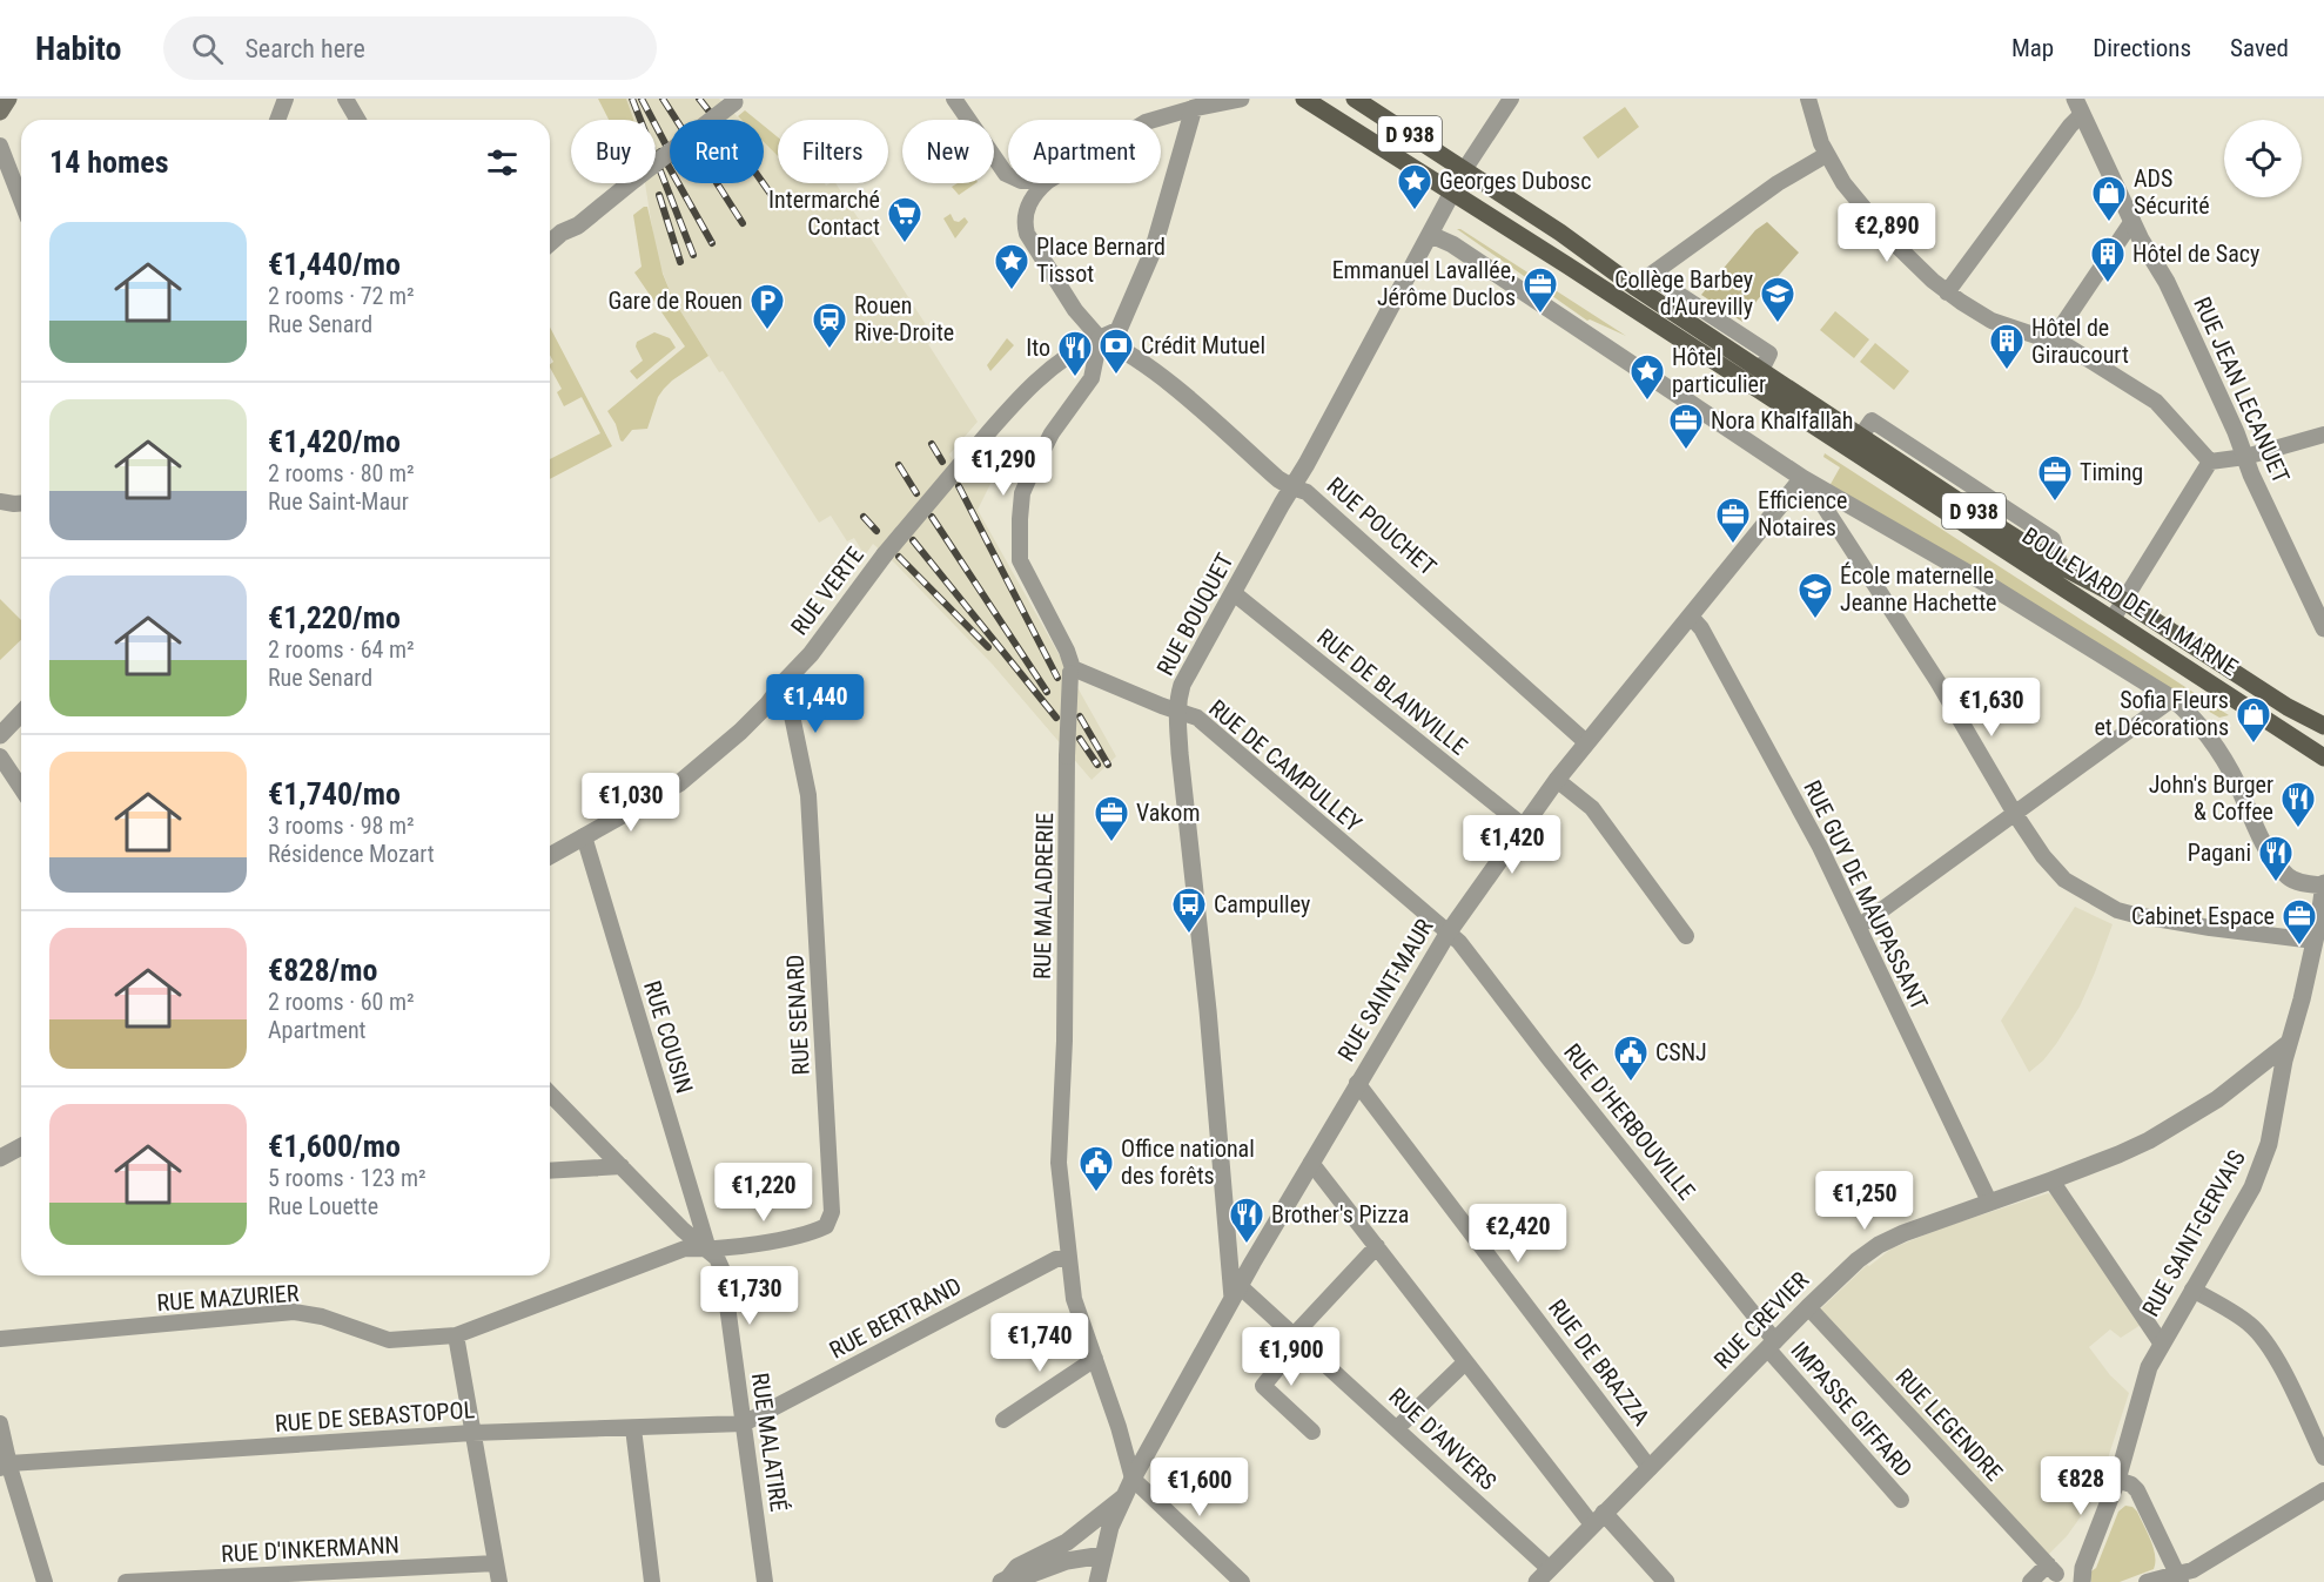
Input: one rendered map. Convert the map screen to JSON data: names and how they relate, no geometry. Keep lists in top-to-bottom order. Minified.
{"streets":{"main road":["D 938","BOULEVARD DE LA MARNE"],"street":["RUE JEAN LECANUET","RUE POUCHET","RUE VERTE","RUE BOUQUET","RUE DE BLAINVILLE","RUE DE CAMPULLEY","RUE GUY DE MAUPASSANT","RUE MALADRERIE","RUE SAINT-MAUR","RUE SENARD","RUE COUSIN","RUE D'HERBOUVILLE","RUE SAINT-GERVAIS","RUE MAZURIER","RUE BERTRAND","RUE CREVIER","RUE DE BRAZZA","IMPASSE GIFFARD","RUE DE SEBASTOPOL","RUE LEGENDRE","RUE D'ANVERS","RUE MALATIRÉ","RUE D'INKERMANN"]},"crossings":[["RUE POUCHET","RUE BOUQUET"],["RUE POUCHET","RUE MALADRERIE"],["RUE POUCHET","RUE SAINT-MAUR"],["RUE VERTE","RUE SENARD"],["RUE VERTE","RUE COUSIN"],["BOULEVARD DE LA MARNE","RUE BOUQUET"],["RUE BOUQUET","RUE DE BLAINVILLE"],["RUE BOUQUET","RUE DE CAMPULLEY"],["RUE BOUQUET","RUE SAINT-MAUR"],["RUE BOUQUET","RUE D'ANVERS"],["RUE DE BLAINVILLE","RUE SAINT-MAUR"],["RUE DE CAMPULLEY","RUE MALADRERIE"],["RUE DE CAMPULLEY","RUE SAINT-MAUR"],["RUE DE CAMPULLEY","RUE D'HERBOUVILLE"],["RUE GUY DE MAUPASSANT","RUE SAINT-MAUR"],["RUE GUY DE MAUPASSANT","RUE CREVIER"],["RUE MALADRERIE","RUE SAINT-MAUR"],["RUE MALADRERIE","RUE BERTRAND"],["RUE SAINT-MAUR","RUE D'HERBOUVILLE"],["RUE SAINT-MAUR","RUE DE BRAZZA"],["RUE SAINT-MAUR","RUE D'ANVERS"],["RUE SENARD","RUE COUSIN"],["RUE SENARD","RUE MAZURIER"],["RUE SENARD","RUE MALATIRÉ"],["RUE COUSIN","RUE MAZURIER"],["RUE COUSIN","RUE MALATIRÉ"],["RUE D'HERBOUVILLE","RUE CREVIER"],["RUE D'HERBOUVILLE","IMPASSE GIFFARD"],["RUE SAINT-GERVAIS","RUE CREVIER"],["RUE MAZURIER","RUE MALATIRÉ"],["RUE BERTRAND","RUE DE SEBASTOPOL"],["RUE BERTRAND","RUE MALATIRÉ"],["RUE CREVIER","RUE DE BRAZZA"],["RUE CREVIER","IMPASSE GIFFARD"],["RUE CREVIER","RUE LEGENDRE"],["RUE CREVIER","RUE D'ANVERS"],["RUE DE SEBASTOPOL","RUE MALATIRÉ"]],"places":{"place":["Georges Dubosc","Place Bernard Tissot","Hôtel particulier"],"shop":["ADS Sécurité","Sofia Fleurs et Décorations"],"supermarket":["Intermarché Contact"],"building":["Hôtel de Sacy","Hôtel de Giraucourt"],"office":["Emmanuel Lavallée, Jérôme Duclos","Nora Khalfallah","Timing","Efficience Notaires","Vakom","Cabinet Espace"],"school or university":["Collège Barbey d'Aurevilly","École maternelle Jeanne Hachette"],"parking":["Gare de Rouen"],"station":["Rouen Rive-Droite"],"bank":["Crédit Mutuel"],"restaurant":["Ito","John's Burger & Coffee","Pagani","Brother's Pizza"],"bus stop":["Campulley"],"public building":["CSNJ","Office national des forêts"]},"page":{"header":"Habito","search":"Search here","nav":["Map","Directions","Saved"],"chip":["Buy","Rent","Filters","New","Apartment"],"heading":"14 homes","price":["€2,890","€1,290","€1,440","€1,630","€1,030","€1,420","€1,220","€1,250","€2,420","€1,730","€1,740","€1,900","€828","€1,600"],"list":[{"name":"€1,440/mo","note":"2 rooms · 72 m² · Rue Senard"},{"name":"€1,420/mo","note":"2 rooms · 80 m² · Rue Saint-Maur"},{"name":"€1,220/mo","note":"2 rooms · 64 m² · Rue Senard"},{"name":"€1,740/mo","note":"3 rooms · 98 m² · Résidence Mozart"},{"name":"€828/mo","note":"2 rooms · 60 m² · Apartment"},{"name":"€1,600/mo","note":"5 rooms · 123 m² · Rue Louette"}]}}
